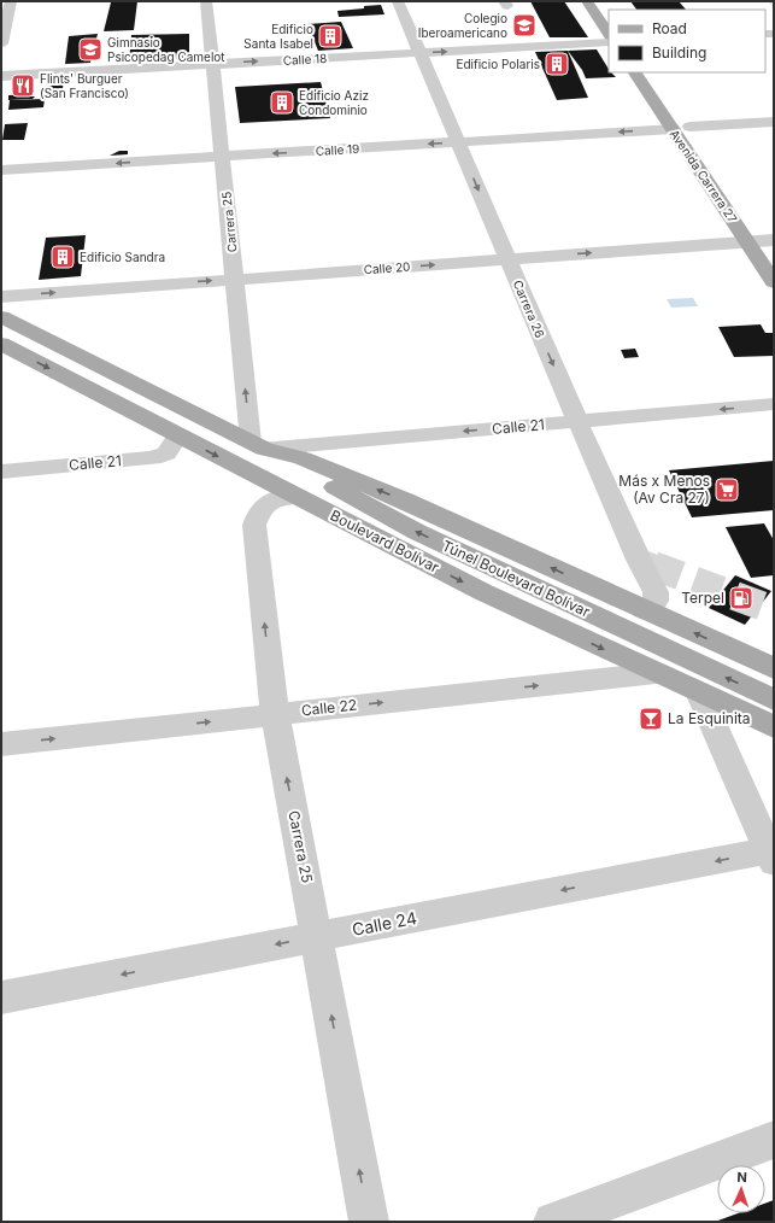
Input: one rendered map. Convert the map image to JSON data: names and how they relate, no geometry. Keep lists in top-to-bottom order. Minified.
{"streets":{"main road":["Avenida Carrera 27","Boulevard Bolívar","Túnel Boulevard Bolívar"],"street":["Calle 18","Calle 19","Carrera 25","Calle 20","Carrera 26","Calle 21","Calle 22","Calle 24"]},"crossings":[["Calle 18","Carrera 25"],["Calle 18","Carrera 26"],["Calle 19","Avenida Carrera 27"],["Calle 19","Carrera 25"],["Calle 19","Carrera 26"],["Avenida Carrera 27","Calle 20"],["Carrera 25","Calle 20"],["Carrera 25","Calle 21"],["Carrera 25","Boulevard Bolívar"],["Carrera 25","Túnel Boulevard Bolívar"],["Carrera 25","Calle 22"],["Carrera 25","Calle 24"],["Calle 20","Carrera 26"],["Carrera 26","Calle 21"],["Calle 21","Boulevard Bolívar"],["Calle 21","Túnel Boulevard Bolívar"],["Boulevard Bolívar","Calle 22"]],"one_way":["Calle 18","Calle 19","Carrera 25","Calle 20","Carrera 26","Calle 21","Calle 22","Calle 24"],"places":{"school or university":["Colegio Iberoamericano","Gimnasio Psicopedag Camelot"],"building":["Edificio Santa Isabel","Edificio Polaris","Edificio Aziz Condominio","Edificio Sandra"],"restaurant":["Flints' Burguer (San Francisco)"],"supermarket":["Más x Menos (Av Cra 27)"],"fuel station":["Terpel"],"bar":["La Esquinita"]},"legend":["Road","Building"],"north":"top"}
